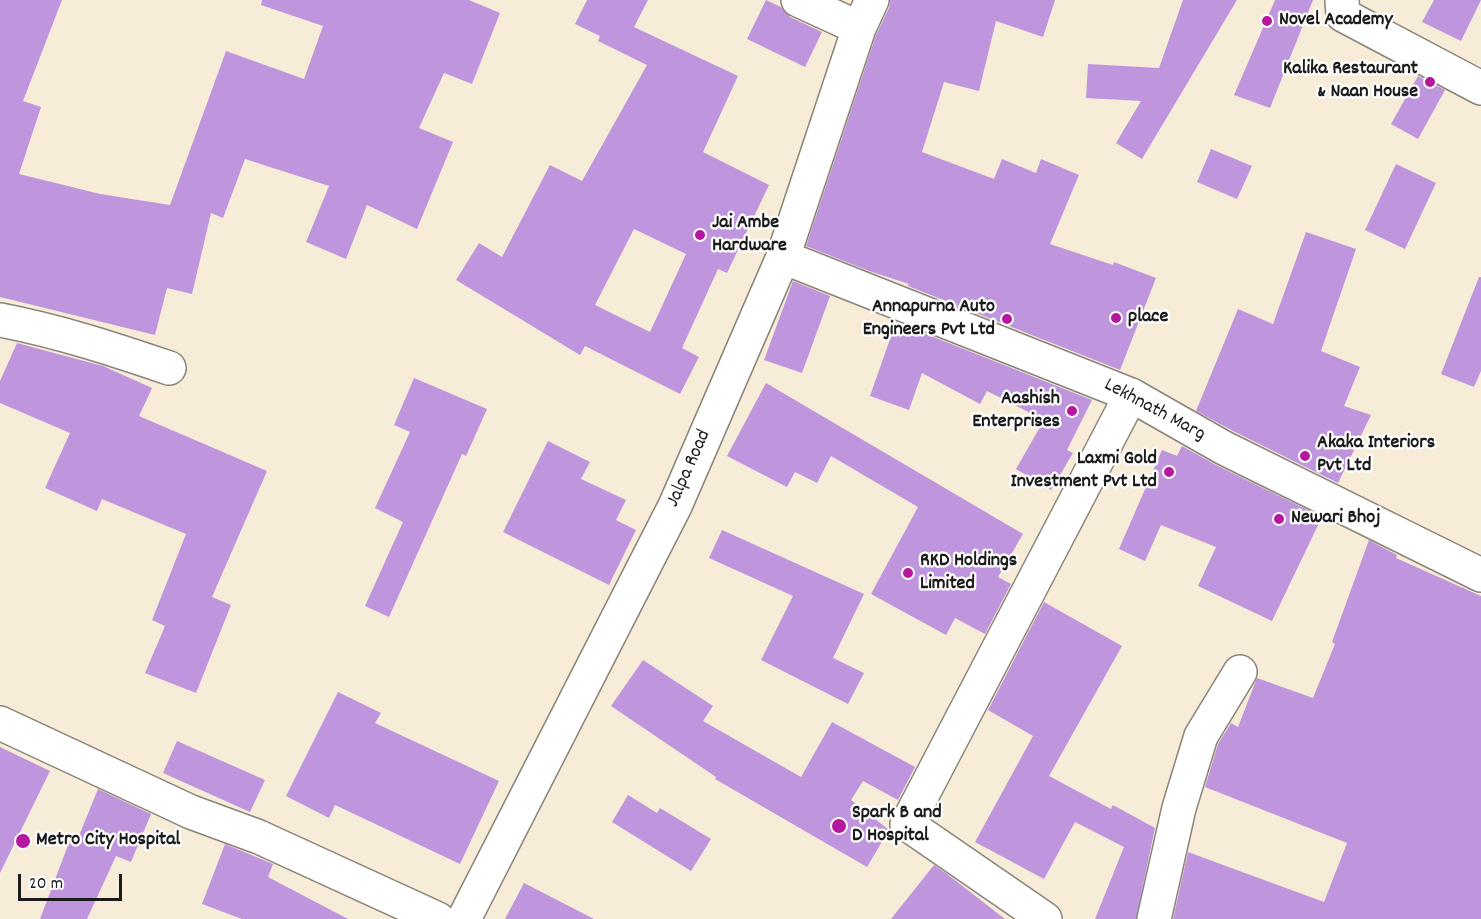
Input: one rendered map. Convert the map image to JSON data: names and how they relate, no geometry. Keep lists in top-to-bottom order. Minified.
{"streets":{"street":["Lekhnath Marg","Jalpa Road"]},"crossings":[["Lekhnath Marg","Jalpa Road"]],"places":["Novel Academy","Kalika Restaurant & Naan House","Jai Ambe Hardware","place","Annapurna Auto Engineers Pvt Ltd","Aashish Enterprises","Akaka Interiors Pvt Ltd","Laxmi Gold Investment Pvt Ltd","Newari Bhoj","RKD Holdings Limited","Spark B and D Hospital","Metro City Hospital"],"scale_bar":"20 m"}
